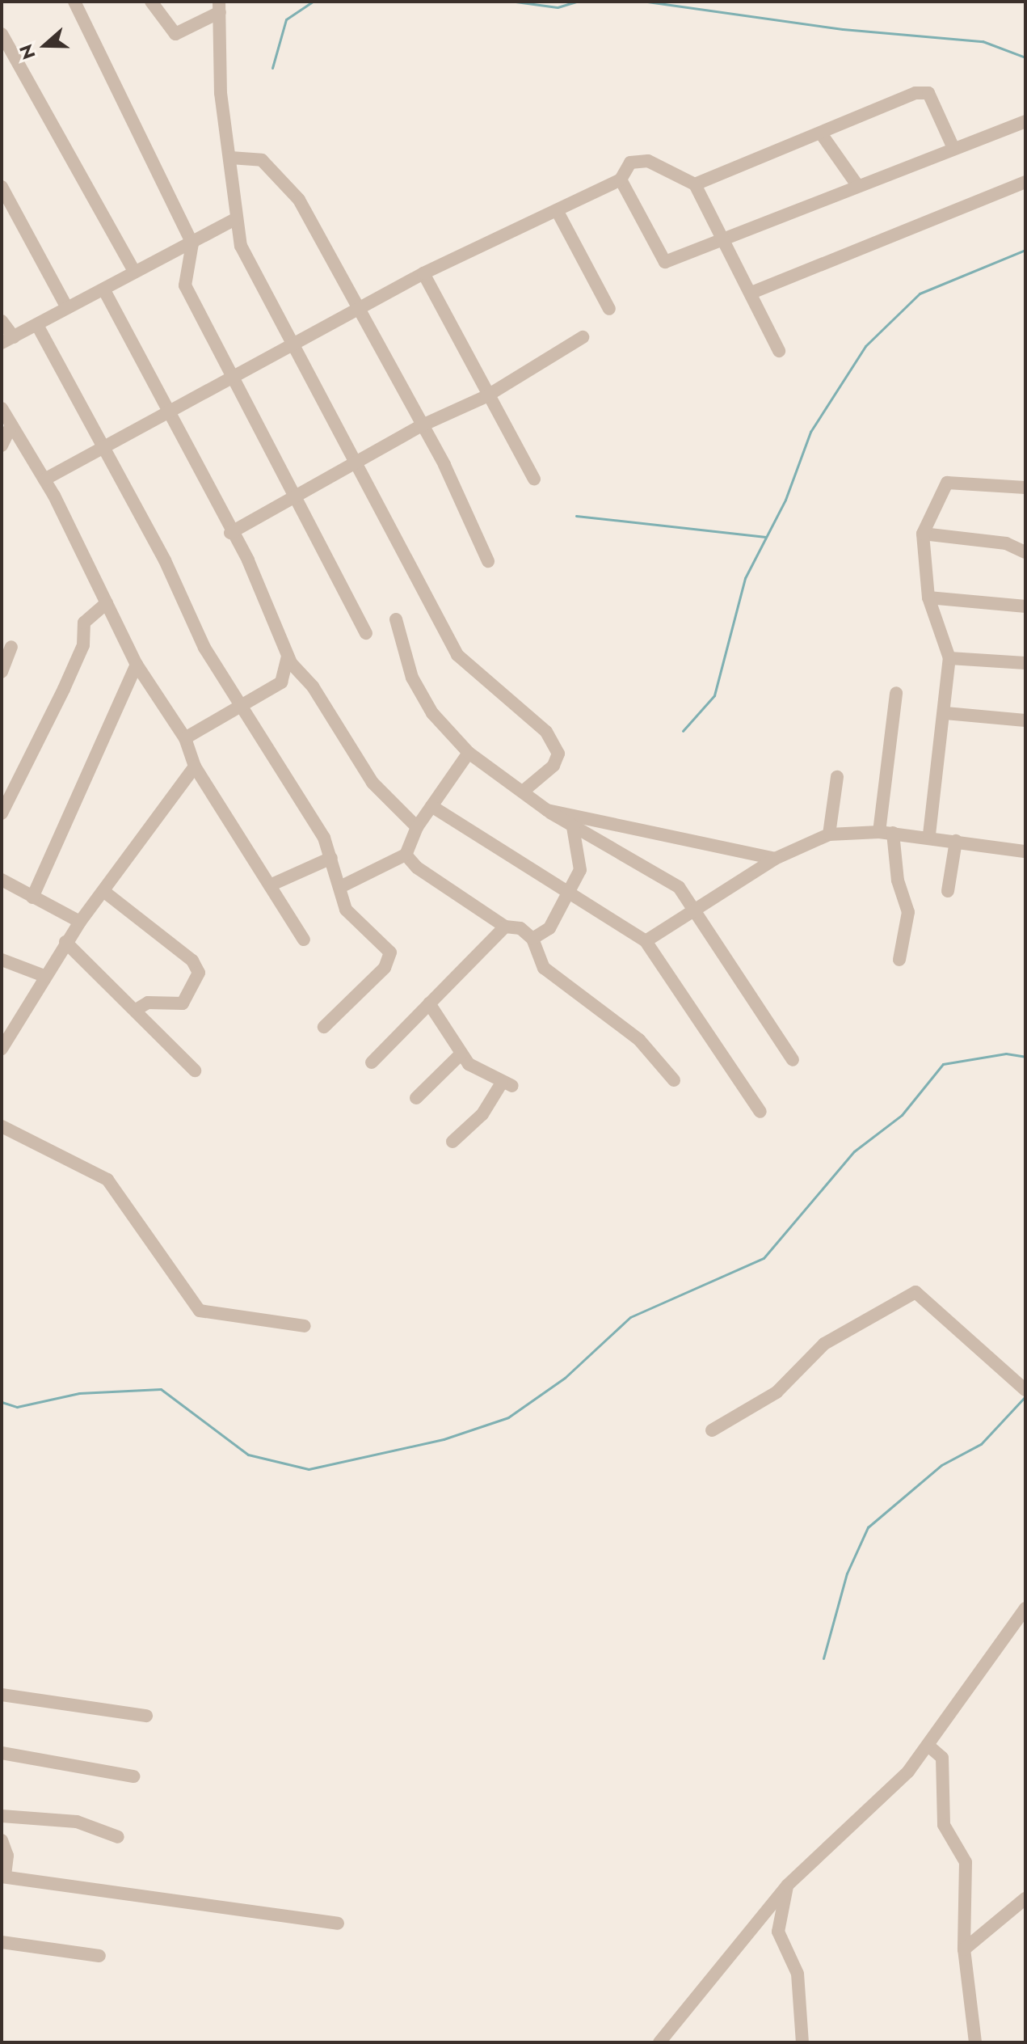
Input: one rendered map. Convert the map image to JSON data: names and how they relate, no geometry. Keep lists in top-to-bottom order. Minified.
{"north":"left"}
